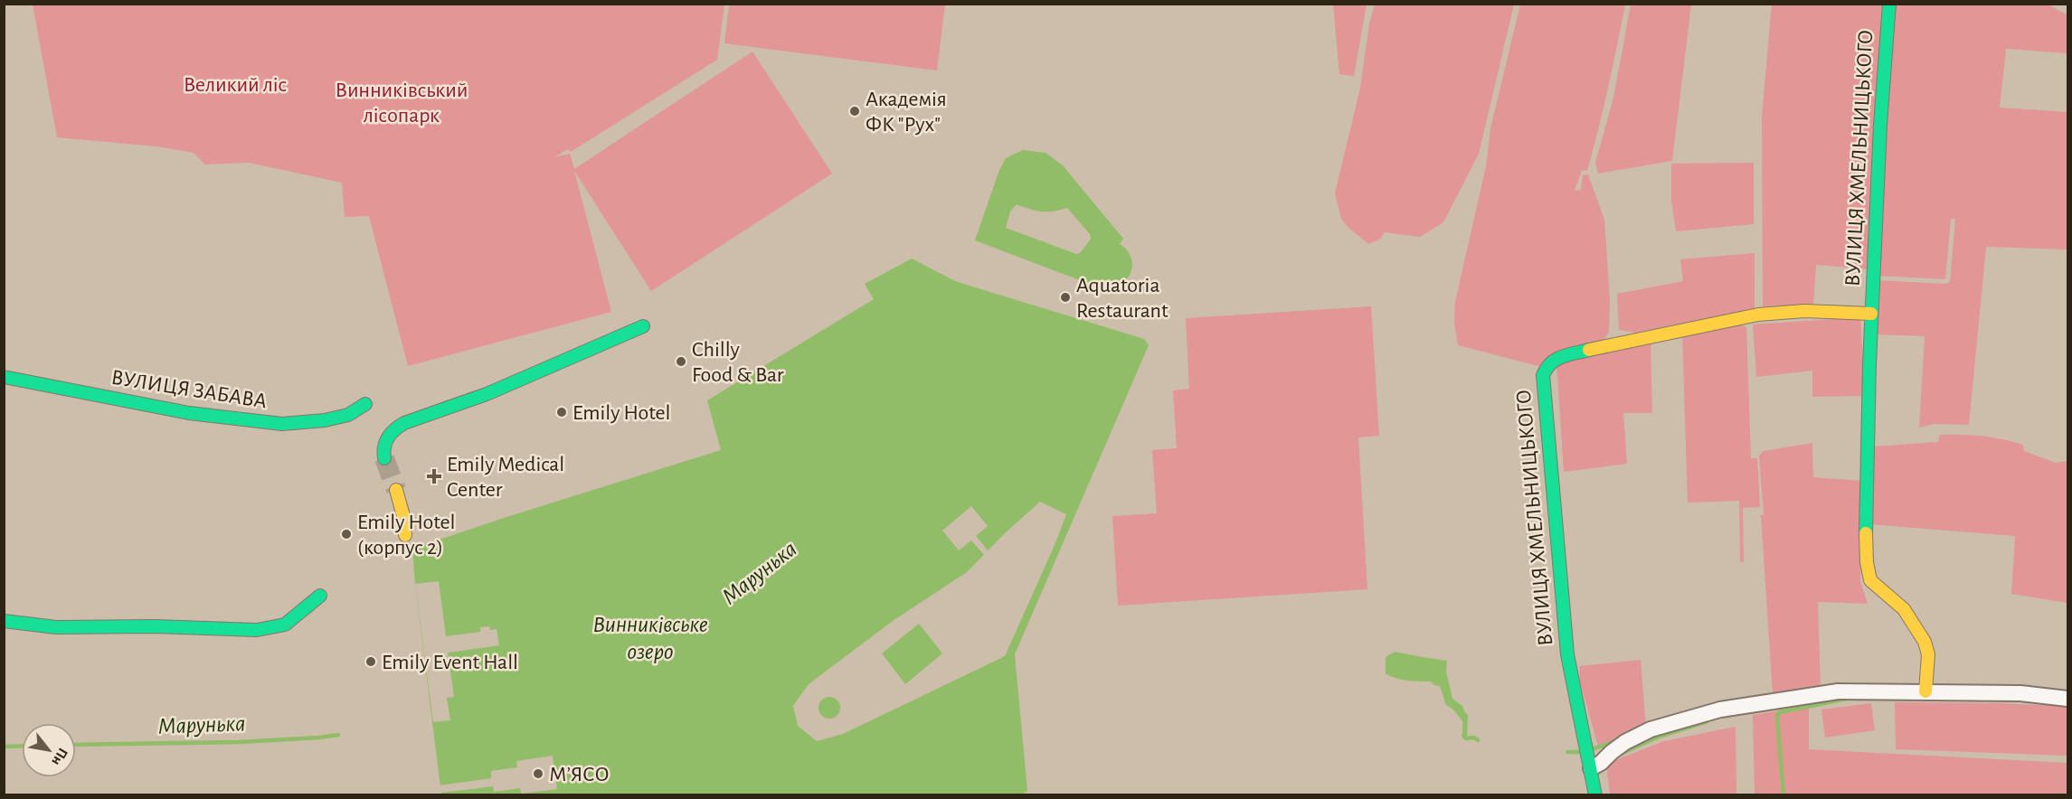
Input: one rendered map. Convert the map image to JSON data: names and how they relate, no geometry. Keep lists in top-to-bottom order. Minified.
{"streets":{"street":["ВУЛИЦЯ ХМЕЛЬНИЦЬКОГО","ВУЛИЦЯ ЗАБАВА"]},"water":["Марунька","Винниківське озеро"],"parks":["Великий ліс","Винниківський лісопарк"],"places":{"other":["Академія ФК \"Рух\"","Aquatoria Restaurant","Chilly Food & Bar","Emily Hotel","Emily Hotel (корпус 2)","Emily Event Hall","М’ЯСО"],"health":["Emily Medical Center"]},"north":"bottom right"}
